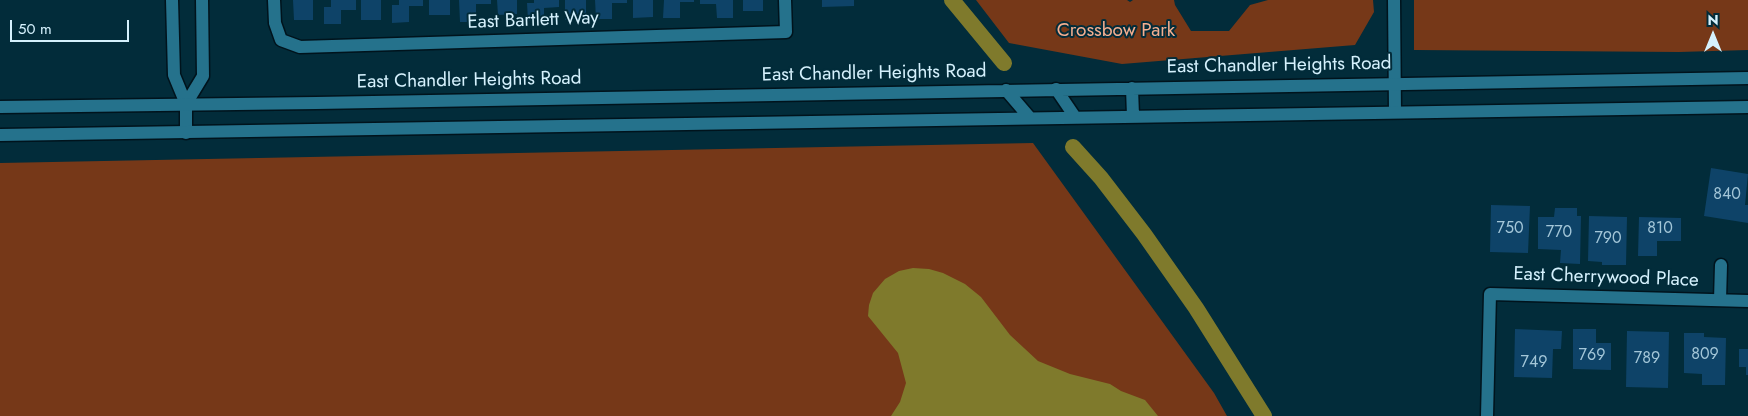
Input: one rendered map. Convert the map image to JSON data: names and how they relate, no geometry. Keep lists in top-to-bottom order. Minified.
{"streets":{"main road":["East Bartlett Way","East Chandler Heights Road","East Cherrywood Place"]},"parks":["Crossbow Park"],"house_numbers":["840","750","810","770","790","809","769","789","749"],"scale_bar":"50 m","north":"top"}
